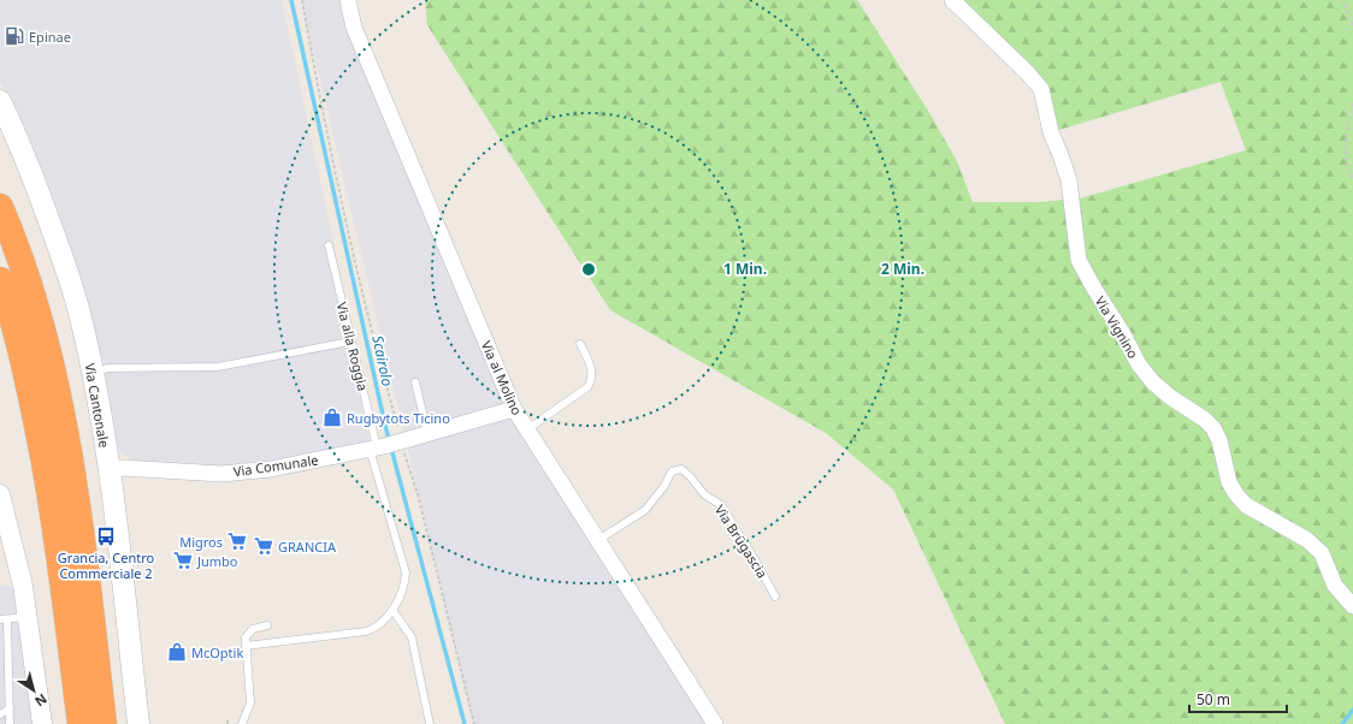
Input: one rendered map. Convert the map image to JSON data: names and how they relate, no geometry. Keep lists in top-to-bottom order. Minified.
{"streets":{"main road":["Via Cantonale"],"street":["Via Vignino","Via al Molino","Via Comunale"],"lane":["Via alla Roggia","Via Brügascia"]},"crossings":[["Via alla Roggia","Via Comunale"],["Via al Molino","Via Comunale"],["Via al Molino","Via Brügascia"],["Via Cantonale","Via Comunale"]],"water":["Scairolo"],"places":{"fuel station":["Epinae"],"shop":["Rugbytots Ticino","McOptik"],"bus stop":["Grancia, Centro Commerciale 2"],"supermarket":["Migros","GRANCIA","Jumbo"]},"scale_bar":"50 m","north":"bottom right","rings":["1 Min.","2 Min."]}
